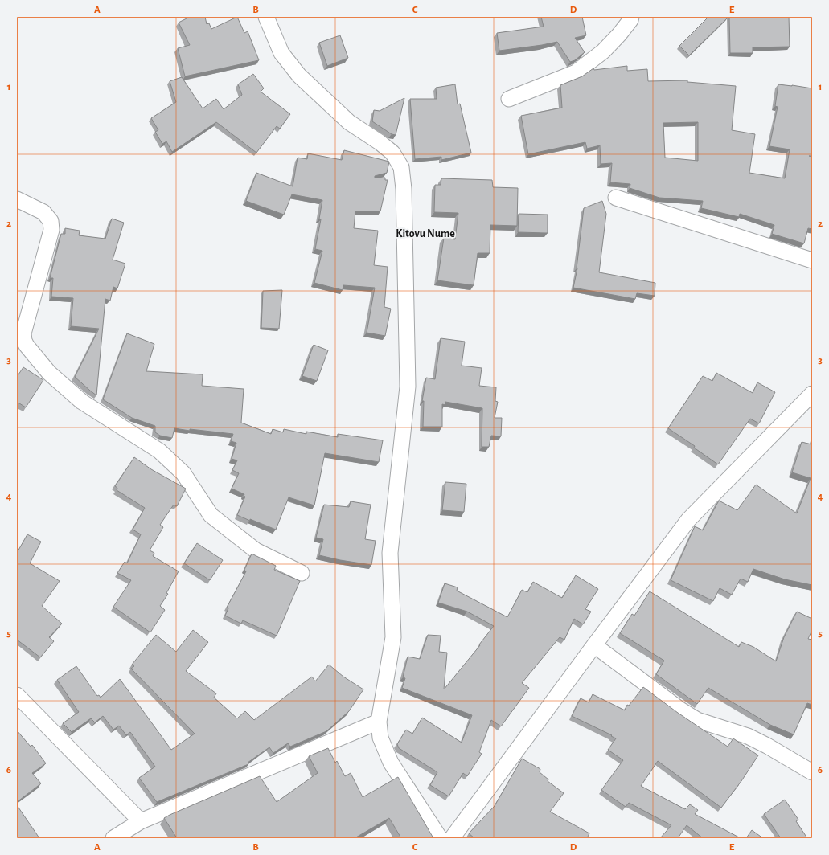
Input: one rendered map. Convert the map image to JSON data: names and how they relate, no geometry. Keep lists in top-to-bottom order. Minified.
{"districts":["Kitovu Nume"],"grid":{"columns":["A","B","C","D","E"],"rows":["1","2","3","4","5","6"]}}
